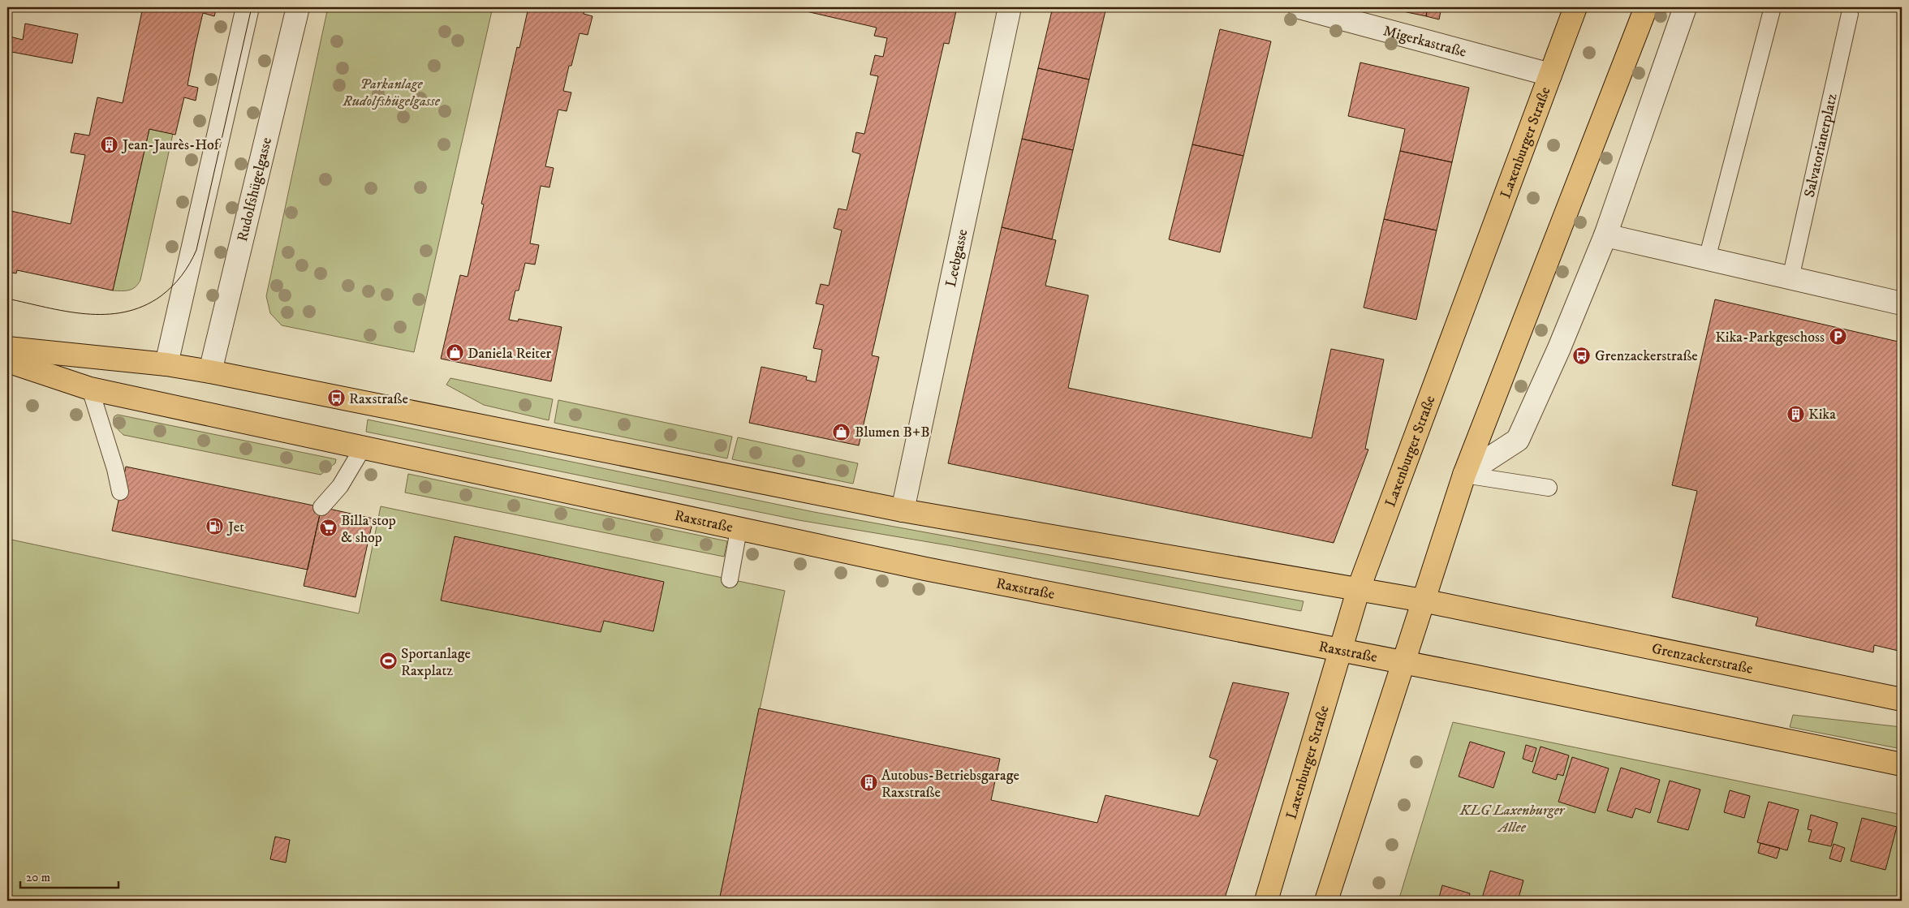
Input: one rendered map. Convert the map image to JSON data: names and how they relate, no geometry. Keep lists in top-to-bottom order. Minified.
{"streets":{"main road":["Laxenburger Straße","Raxstraße","Grenzackerstraße"],"street":["Migerkastraße","Rudolfshügelgasse","Leebgasse"],"lane":["Salvatorianerplatz"]},"crossings":[["Migerkastraße","Laxenburger Straße"],["Laxenburger Straße","Raxstraße"],["Laxenburger Straße","Grenzackerstraße"]],"parks":["Parkanlage Rudolfshügelgasse","KLG Laxenburger Allee"],"places":{"building":["Jean-Jaurès-Hof","Kika","Autobus-Betriebsgarage Raxstraße"],"parking":["Kika-Parkgeschoss"],"shop":["Daniela Reiter","Blumen B+B"],"bus stop":["Grenzackerstraße","Raxstraße"],"fuel station":["Jet"],"supermarket":["Billa stop & shop"],"sports":["Sportanlage Raxplatz"]},"scale_bar":"20 m"}
